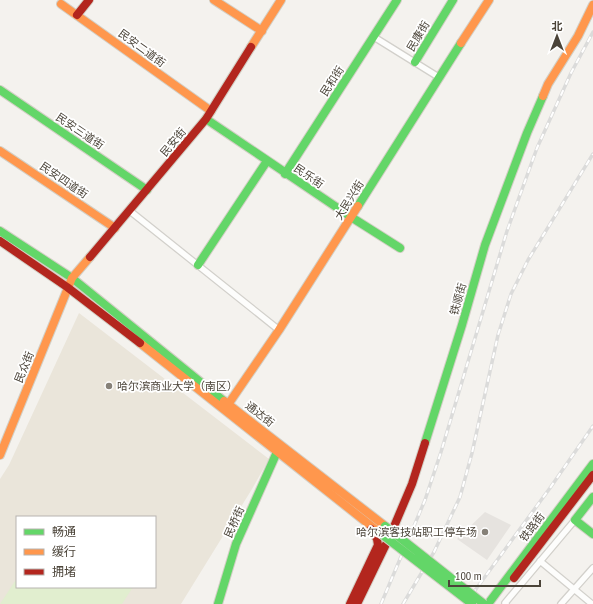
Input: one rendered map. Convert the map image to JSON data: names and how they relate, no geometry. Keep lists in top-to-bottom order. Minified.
{"streets":{"main road":["民康街","民安二道街","民和街","民安三道街","民安街","民乐街","民安四道街","大民兴街","铁顺街","民众街","通达街","民桥街","铁路街"]},"crossings":[["民安二道街","民安街"],["民和街","民乐街"],["民安三道街","民安街"],["民安街","民乐街"],["民安街","民安四道街"],["民安街","民众街"],["民安街","通达街"],["民乐街","大民兴街"],["大民兴街","通达街"],["民众街","通达街"],["通达街","民桥街"]],"places":["哈尔滨商业大学（南区）","哈尔滨客技站职工停车场"],"legend":["畅通","缓行","拥堵"],"scale_bar":"100 m","north":"top"}
